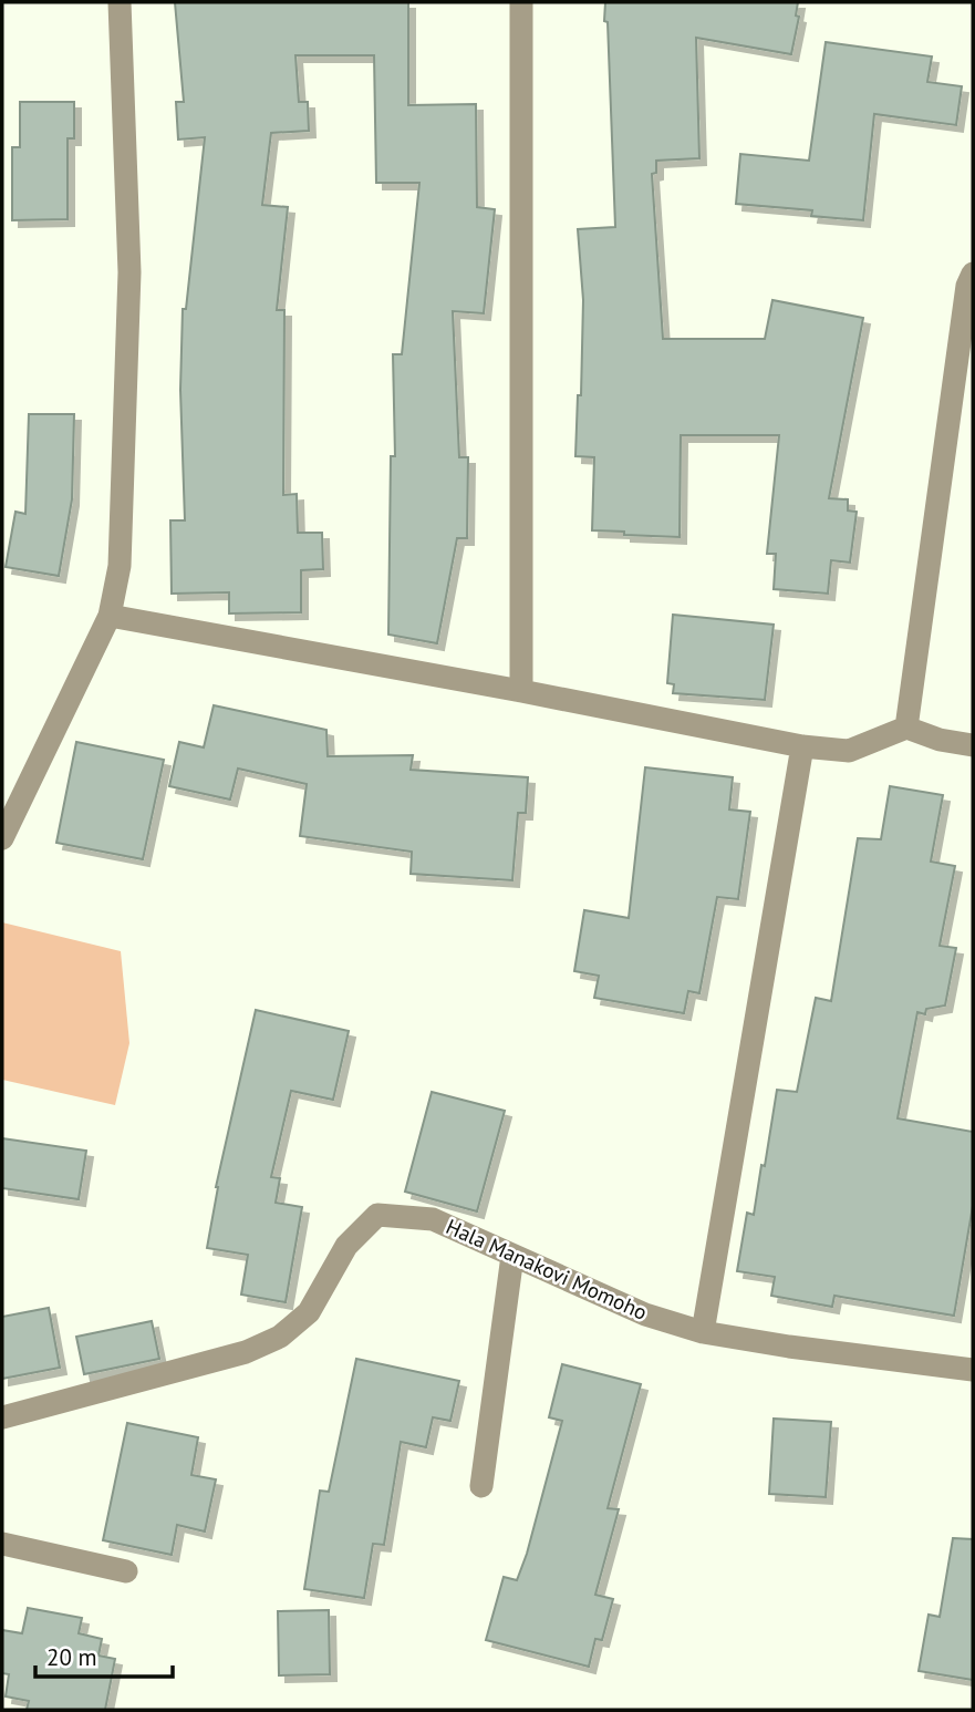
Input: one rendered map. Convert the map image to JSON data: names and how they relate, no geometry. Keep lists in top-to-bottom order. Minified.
{"streets":{"street":["Hala Manakovi Momoho"]},"scale_bar":"20 m"}
